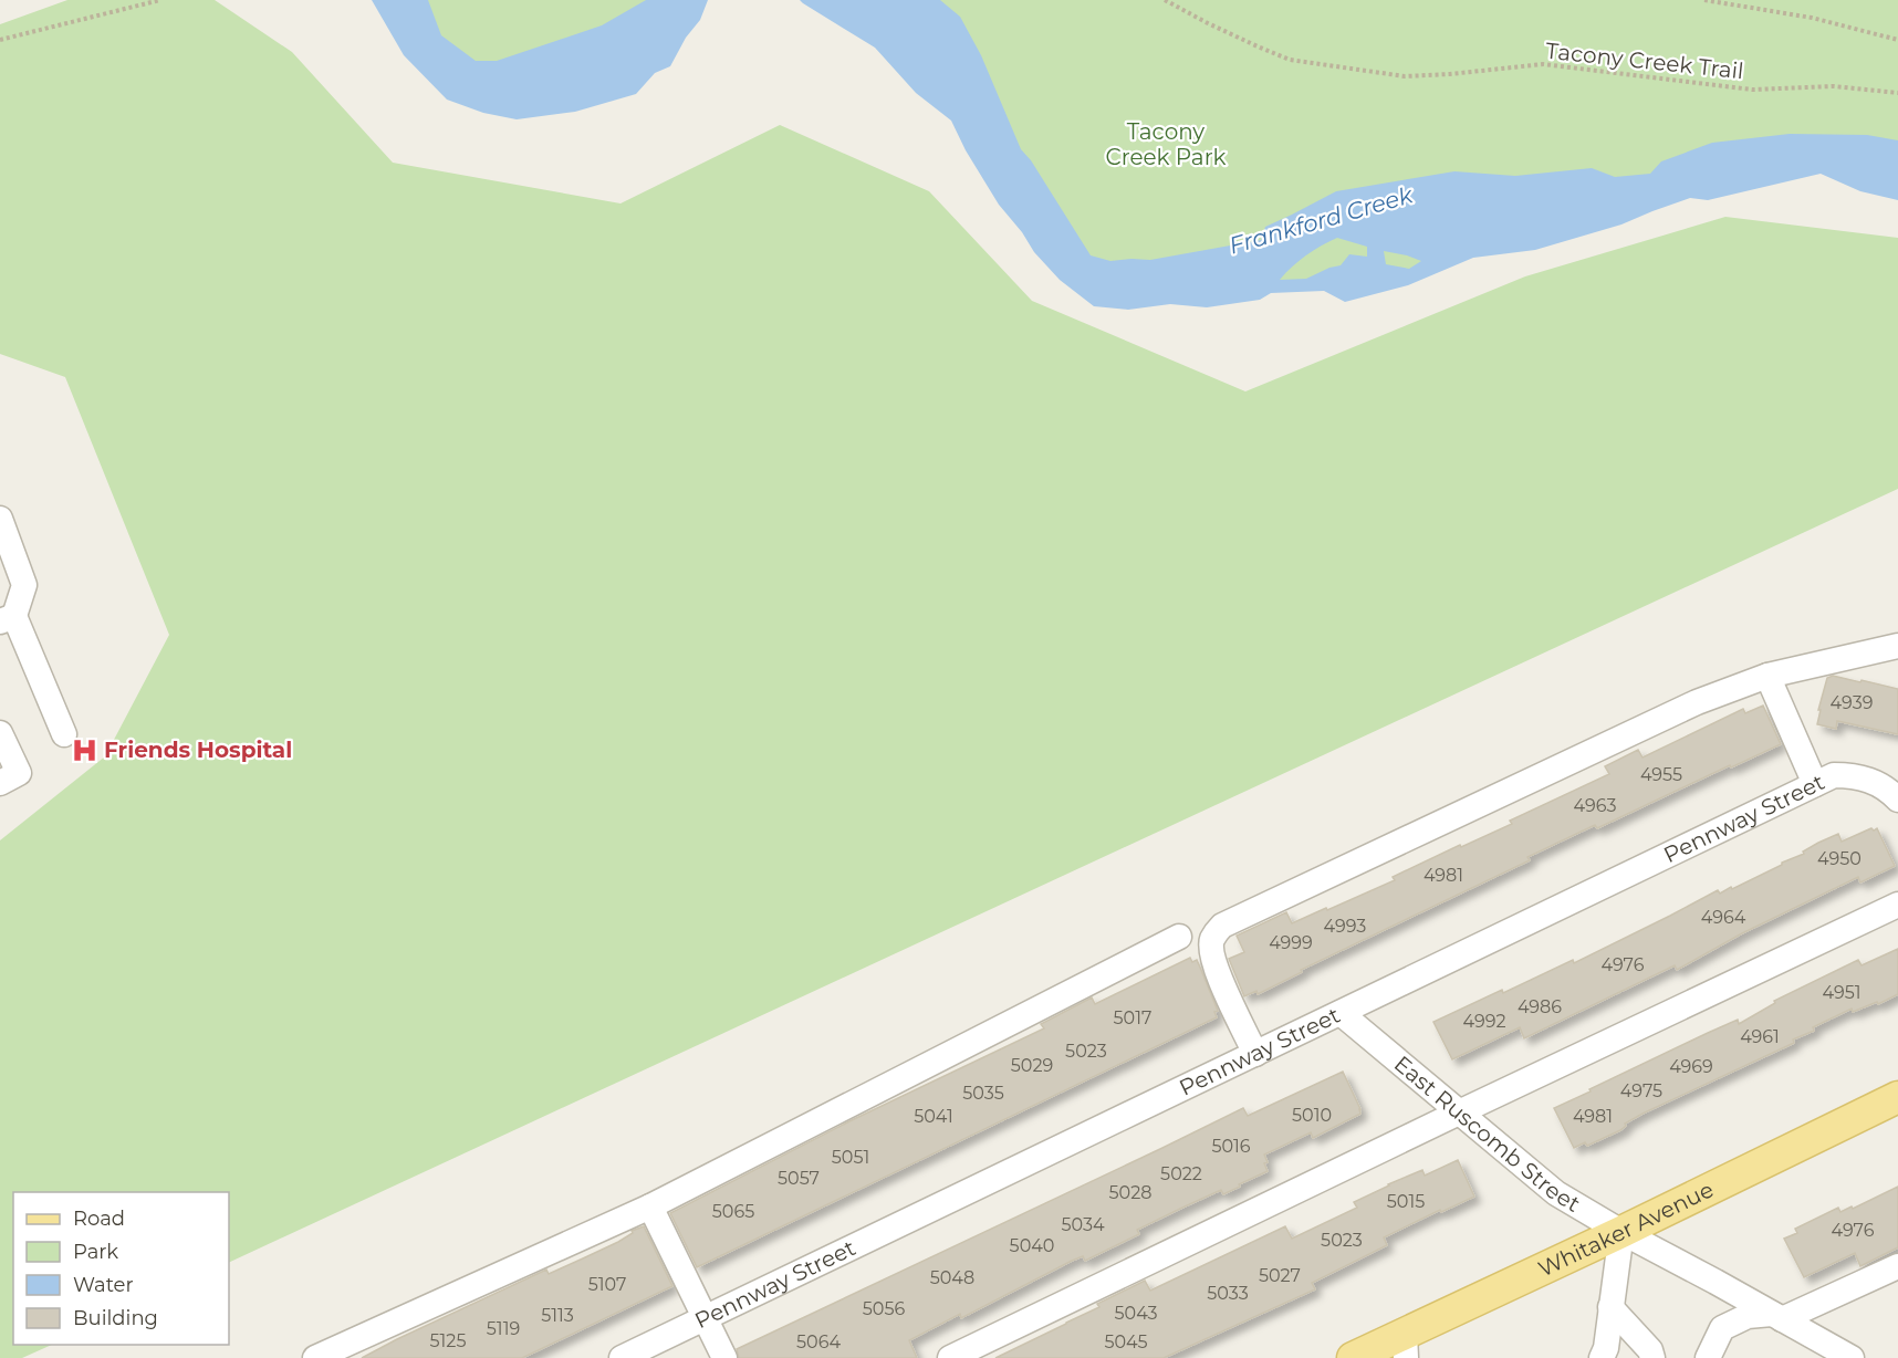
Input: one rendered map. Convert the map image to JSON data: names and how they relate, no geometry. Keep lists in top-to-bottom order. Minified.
{"streets":{"main road":["Whitaker Avenue"],"street":["Pennway Street","East Ruscomb Street"],"path":["Tacony Creek Trail"]},"crossings":[["Pennway Street","East Ruscomb Street"],["East Ruscomb Street","Whitaker Avenue"]],"water":["Frankford Creek"],"parks":["Tacony Creek Park"],"places":{"hospital":["Friends Hospital"]},"house_numbers":["4939","4955","4963","4950","4981","4964","4993","4999","4976","4951","4986","5017","4992","4961","5023","5029","4969","4975","5035","5010","5041","4981","5016","5051","5022","5057","5028","5015","5065","5034","4976","5023","5040","5027","5048","5107","5033","5056","5043","5113","5119","5125","5064","5045"],"legend":["Road","Park","Water","Building"]}
